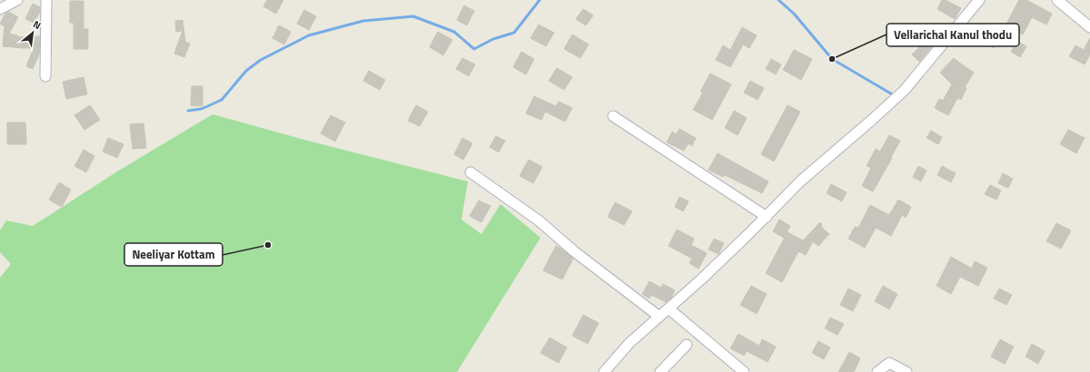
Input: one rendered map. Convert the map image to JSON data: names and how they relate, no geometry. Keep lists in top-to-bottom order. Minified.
{"places":["Vellarichal Kanul thodu","Neeliyar Kottam"],"north":"top right"}
